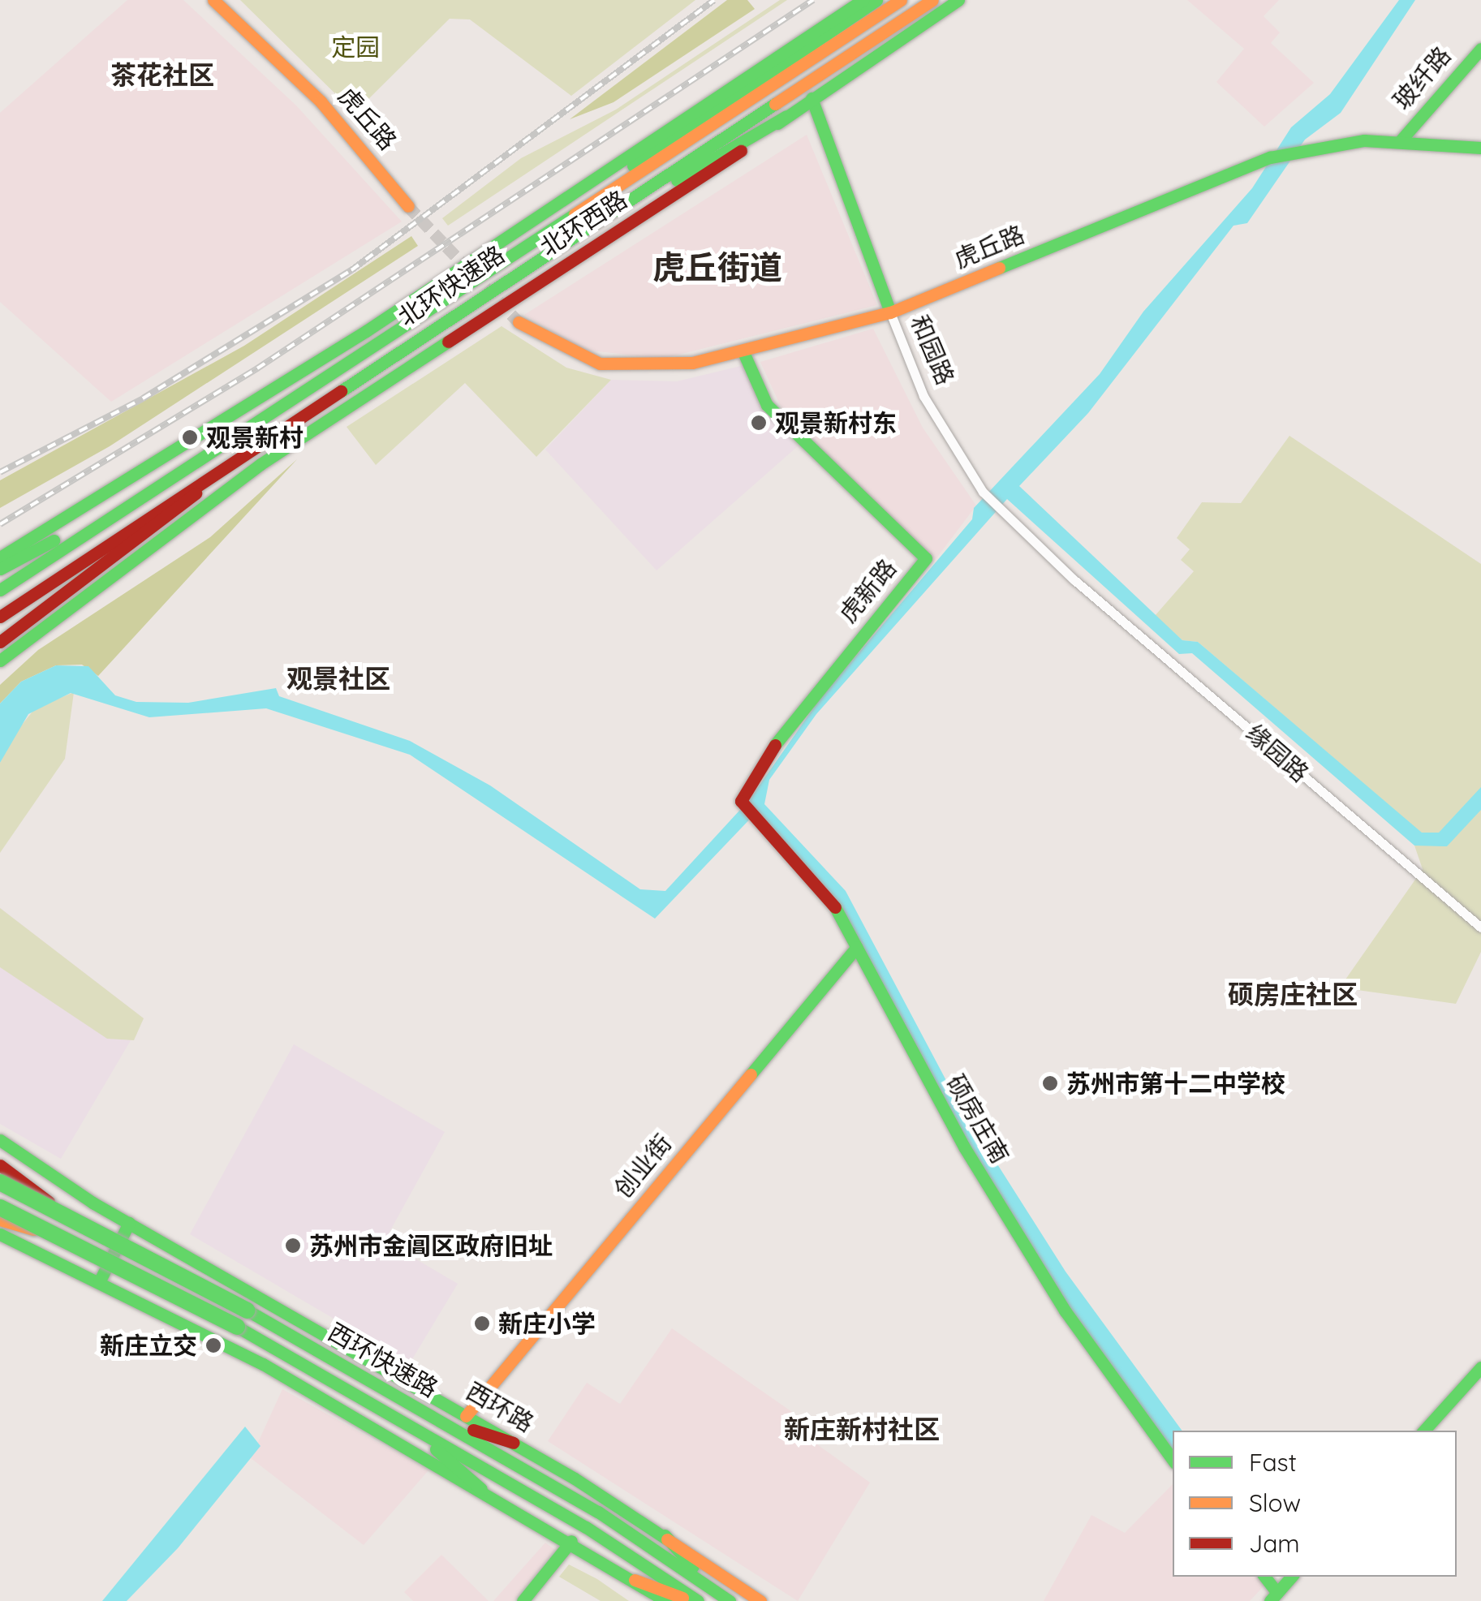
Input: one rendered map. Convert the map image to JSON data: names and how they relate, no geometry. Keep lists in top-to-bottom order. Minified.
{"streets":{"main road":["玻纤路","虎丘路","北环西路","北环快速路","和园路","虎新路","硕房庄南","创业街","西环快速路","西环路"],"street":["缘园路"]},"crossings":[["玻纤路","虎丘路"],["虎丘路","和园路"],["虎丘路","虎新路"],["北环西路","和园路"],["和园路","缘园路"],["虎新路","硕房庄南"],["硕房庄南","创业街"],["创业街","西环路"]],"districts":["茶花社区","虎丘街道","观景社区","硕房庄社区","新庄新村社区"],"parks":["定园"],"places":["观景新村东","观景新村","苏州市第十二中学校","苏州市金阊区政府旧址","新庄小学","新庄立交"],"legend":["Fast","Slow","Jam"]}
